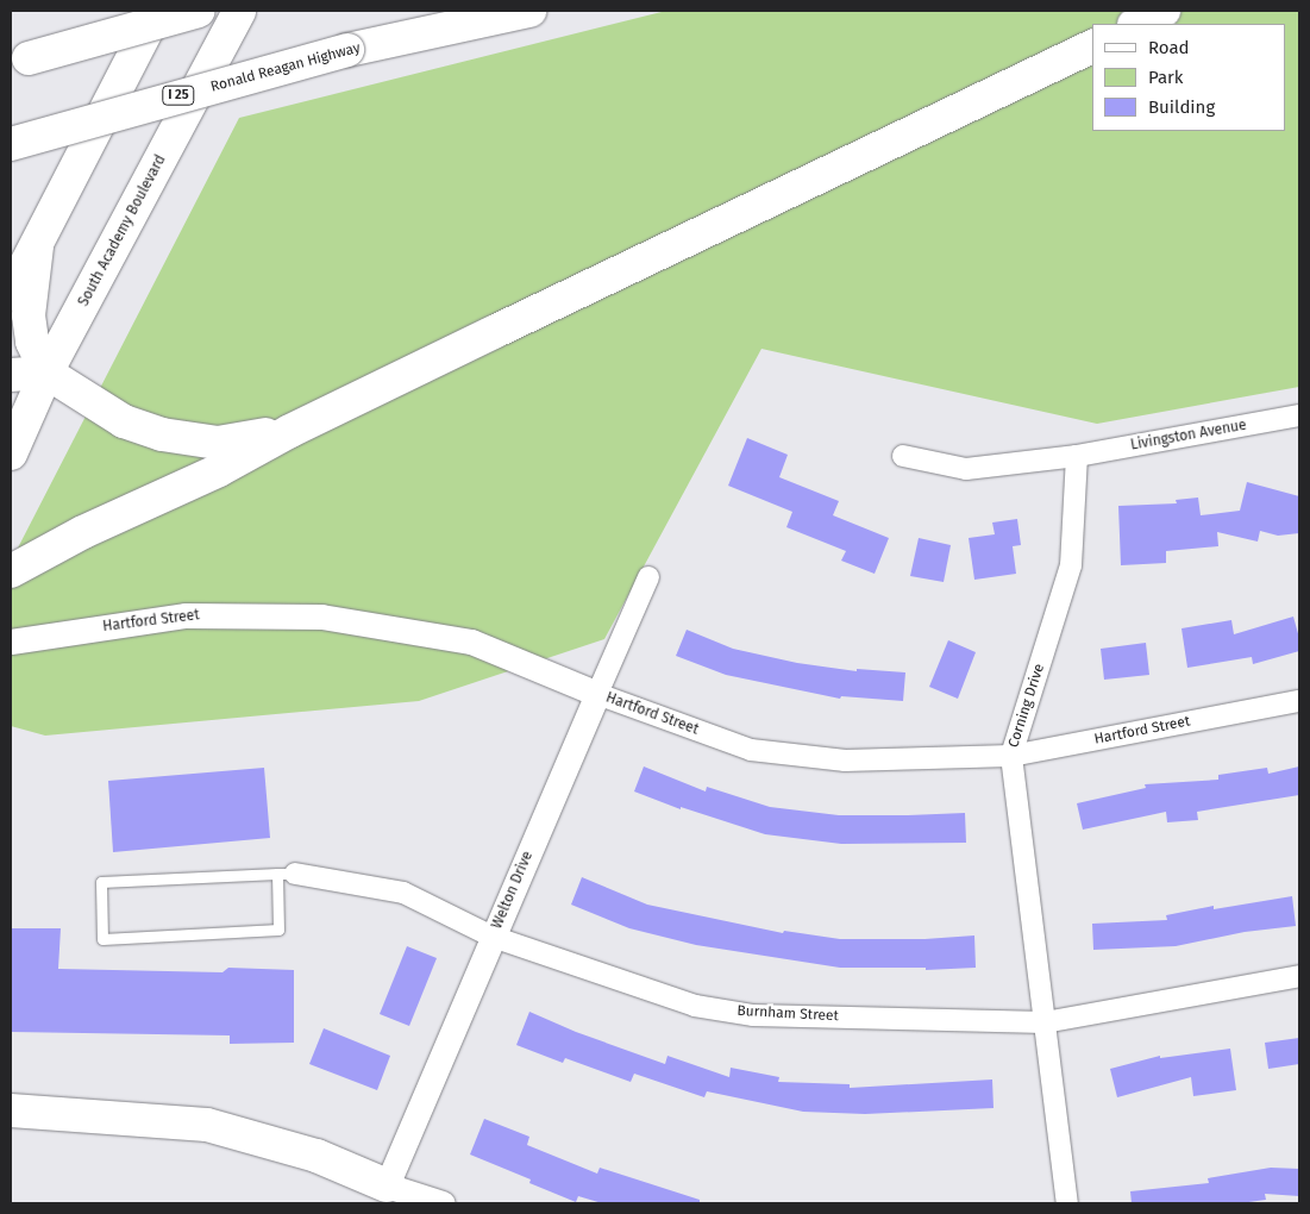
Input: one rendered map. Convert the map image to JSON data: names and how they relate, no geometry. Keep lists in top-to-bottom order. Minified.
{"streets":{"highway":["Ronald Reagan Highway","I 25","South Academy Boulevard"],"street":["Livingston Avenue","Hartford Street","Corning Drive","Welton Drive","Burnham Street"]},"crossings":[["Livingston Avenue","Corning Drive"],["Hartford Street","Corning Drive"],["Hartford Street","Welton Drive"],["Corning Drive","Burnham Street"],["Welton Drive","Burnham Street"]],"legend":["Road","Park","Building"]}
